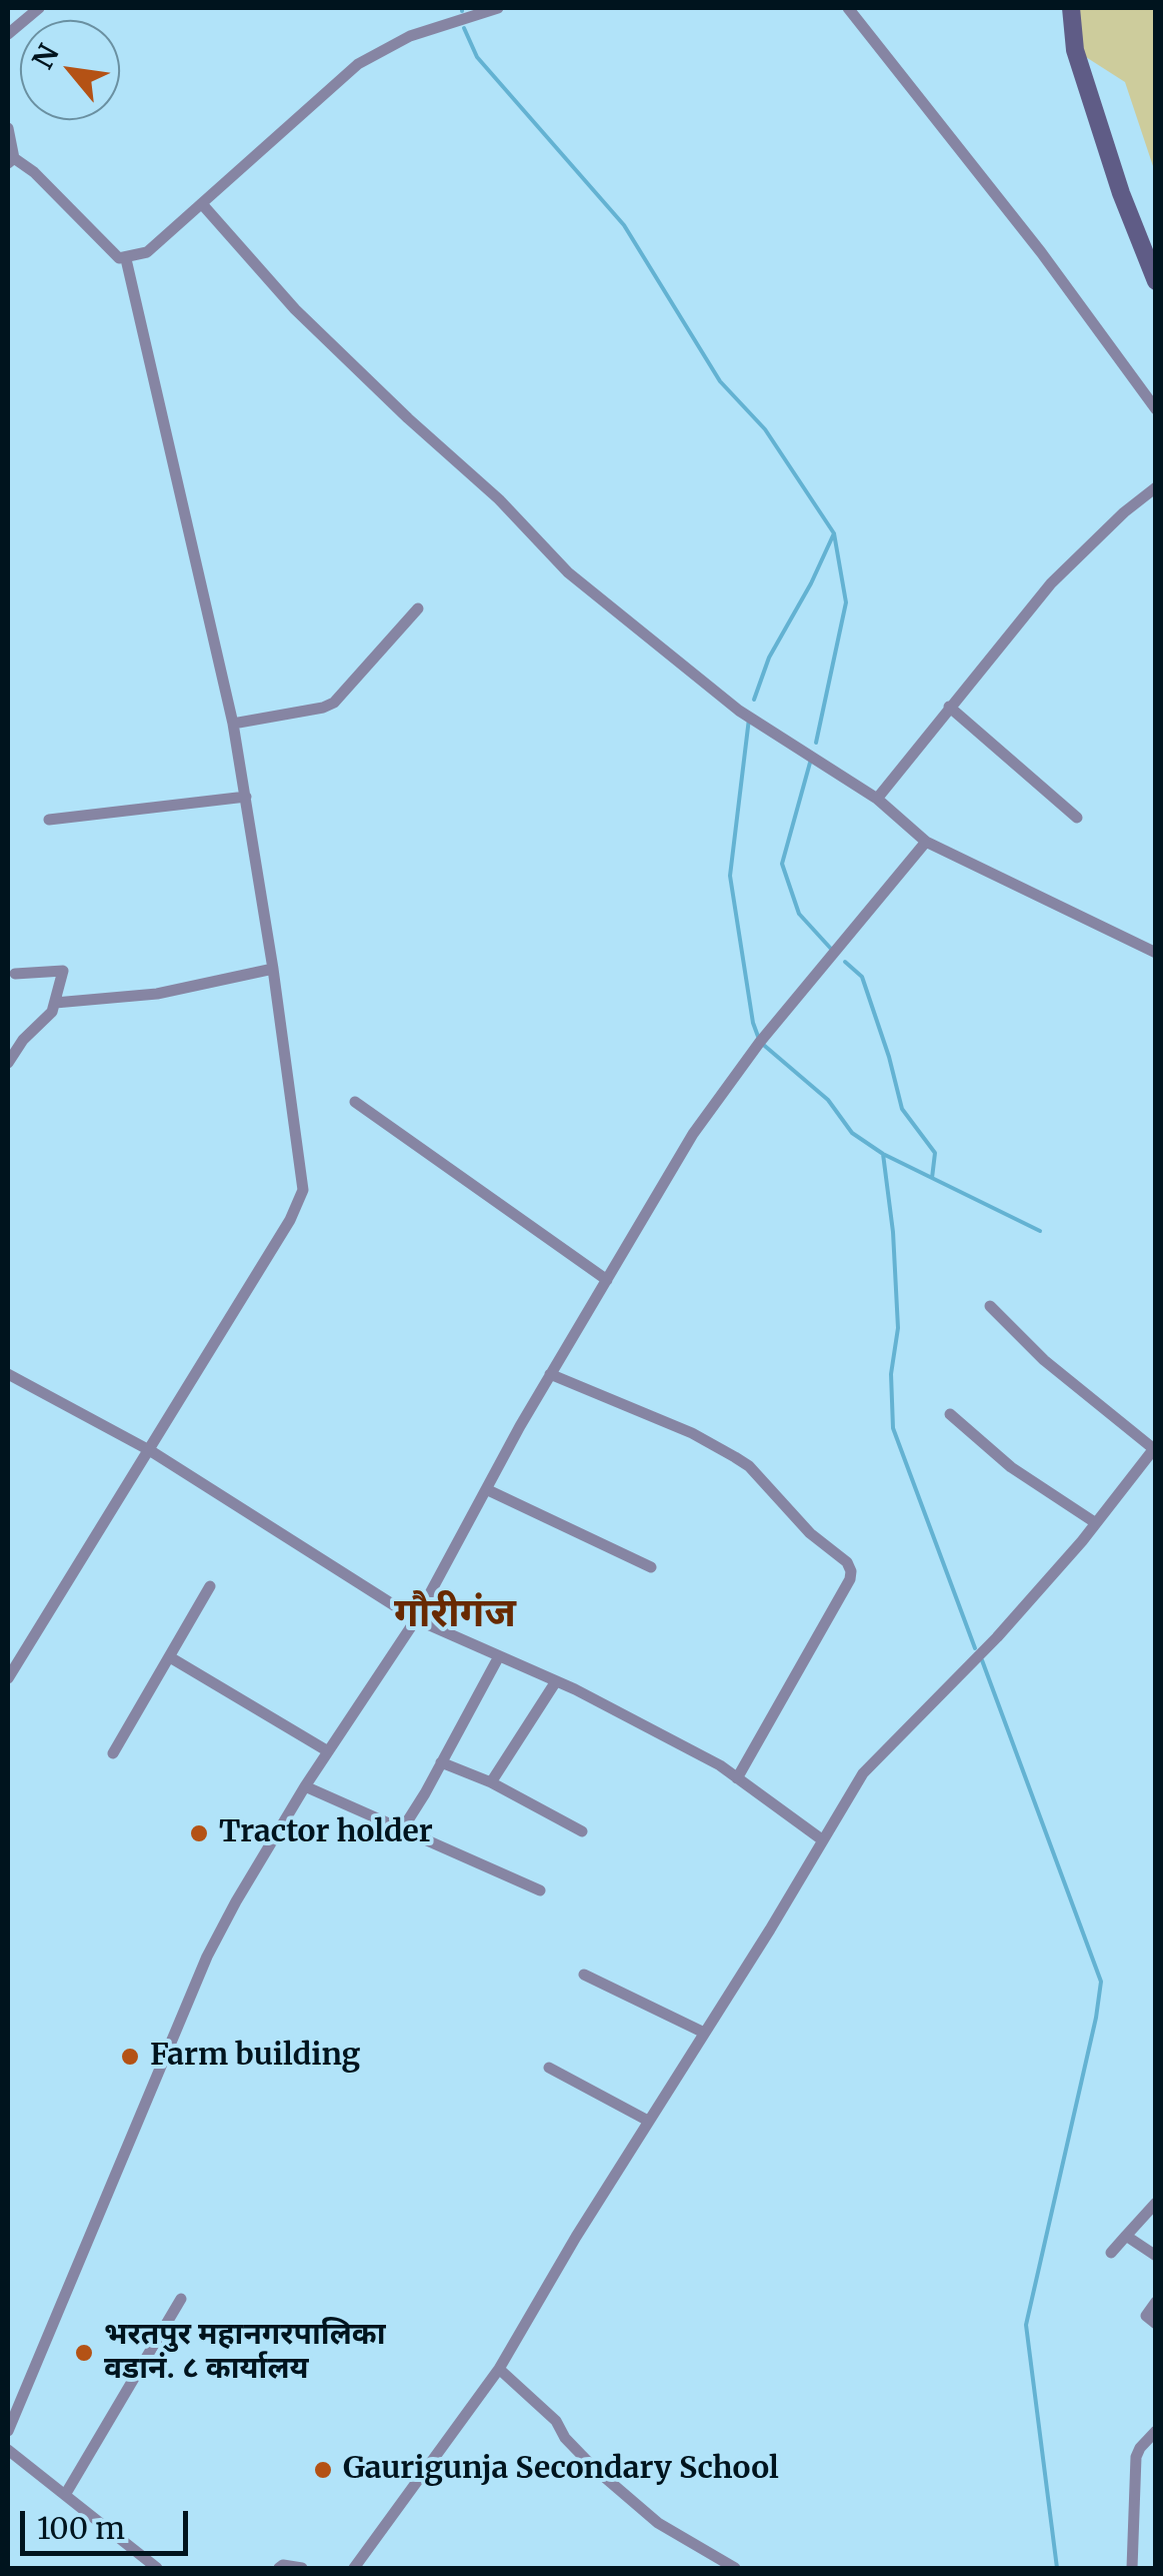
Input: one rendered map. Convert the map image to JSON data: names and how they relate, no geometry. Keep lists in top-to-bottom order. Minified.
{"districts":["गौरीगंज"],"places":["Tractor holder","Farm building","भरतपुर महानगरपालिका वडानं. ८ कार्यालय","Gaurigunja Secondary School"],"scale_bar":"100 m","north":"top left"}
